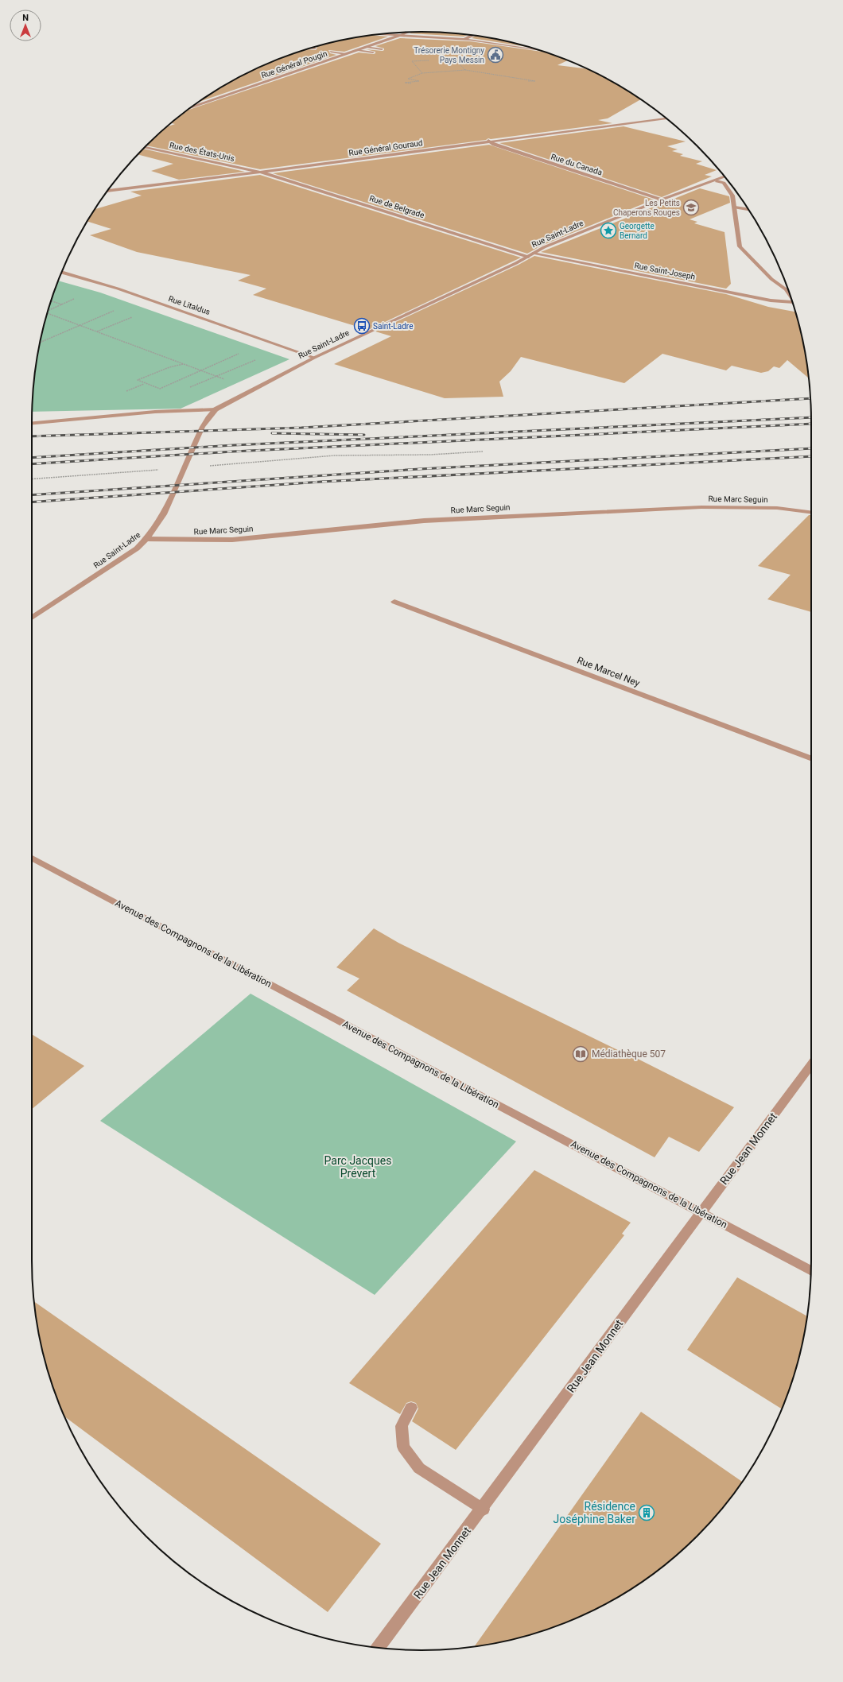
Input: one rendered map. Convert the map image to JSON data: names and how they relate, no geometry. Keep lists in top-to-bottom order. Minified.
{"streets":{"street":["Rue Général Pougin","Rue Général Gouraud","Rue des États-Unis","Rue du Canada","Rue de Belgrade","Rue Saint-Ladre","Rue Saint-Joseph","Rue Litaldus","Rue Marc Seguin","Rue Marcel Ney","Avenue des Compagnons de la Libération","Rue Jean Monnet"]},"crossings":[["Rue Général Gouraud","Rue des États-Unis"],["Rue Général Gouraud","Rue du Canada"],["Rue Général Gouraud","Rue de Belgrade"],["Rue des États-Unis","Rue de Belgrade"],["Rue du Canada","Rue Saint-Ladre"],["Rue de Belgrade","Rue Saint-Ladre"],["Rue Saint-Ladre","Rue Saint-Joseph"],["Rue Saint-Ladre","Rue Litaldus"],["Rue Saint-Ladre","Rue Marc Seguin"],["Avenue des Compagnons de la Libération","Rue Jean Monnet"]],"parks":["Parc Jacques Prévert"],"places":{"public building":["Trésorerie Montigny Pays Messin"],"school or university":["Les Petits Chaperons Rouges"],"place":["Georgette Bernard"],"bus stop":["Saint-Ladre"],"library":["Médiathèque 507"],"building":["Résidence Joséphine Baker"]},"north":"top"}
